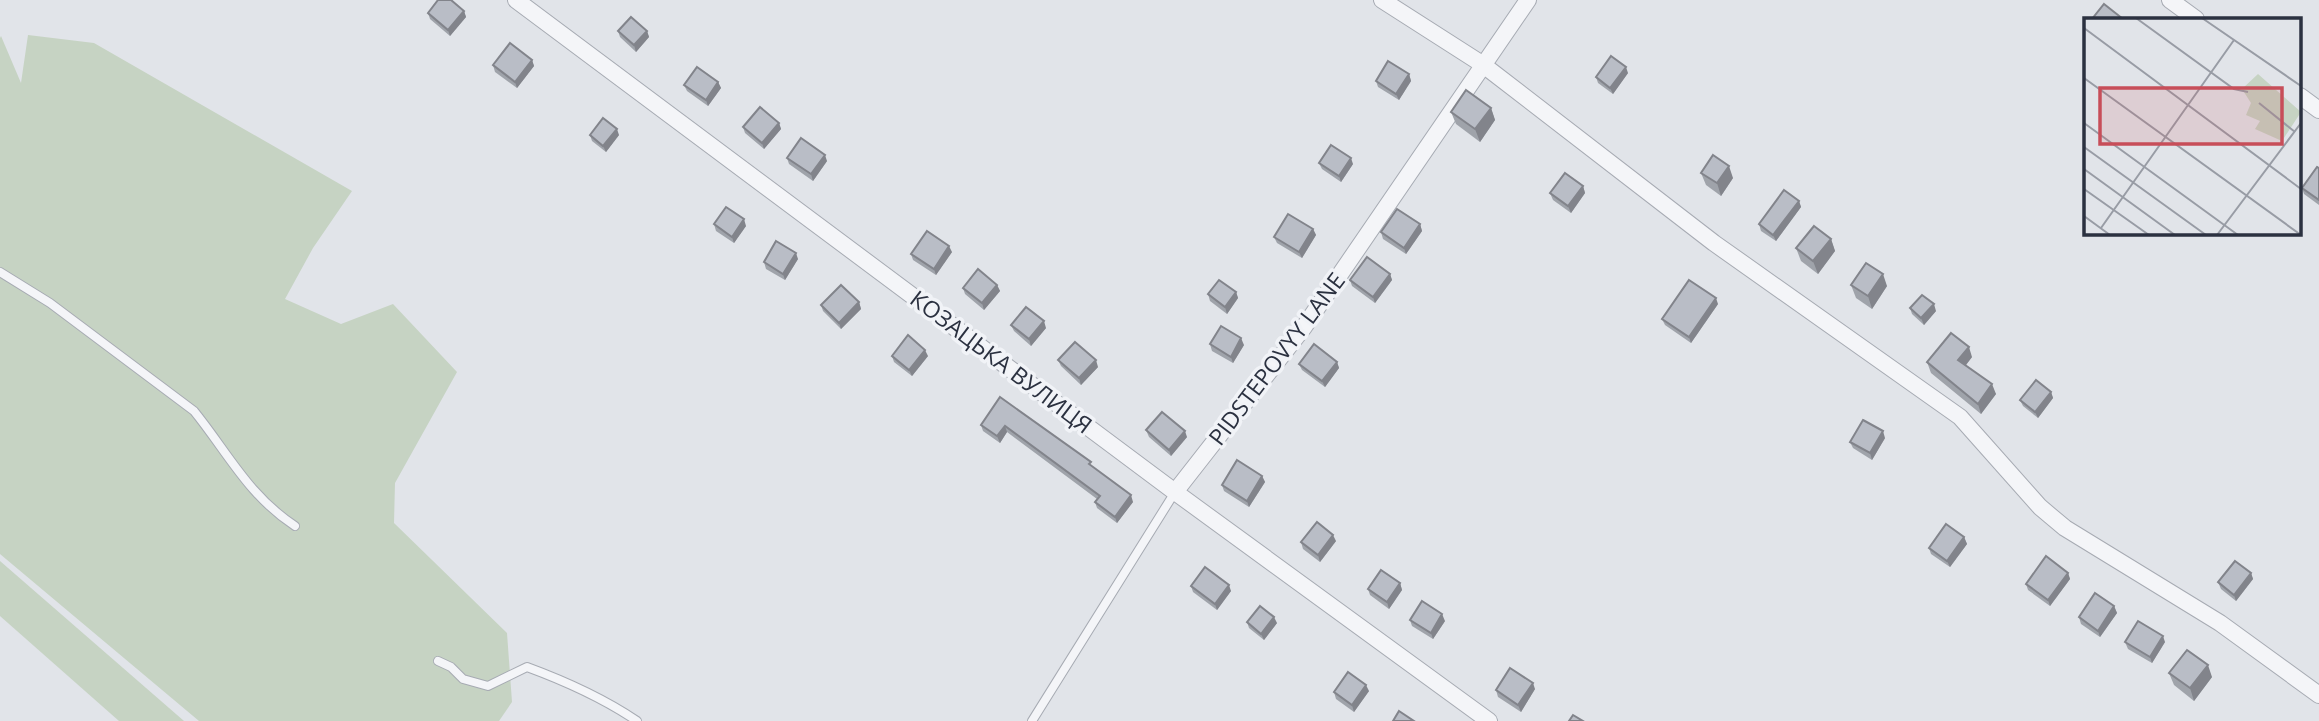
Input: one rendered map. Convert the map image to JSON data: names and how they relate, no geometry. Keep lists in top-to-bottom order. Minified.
{"streets":{"street":["PIDSTEPOVYY LANE","КОЗАЦЬКА ВУЛИЦЯ"]},"crossings":[["PIDSTEPOVYY LANE","КОЗАЦЬКА ВУЛИЦЯ"]]}
